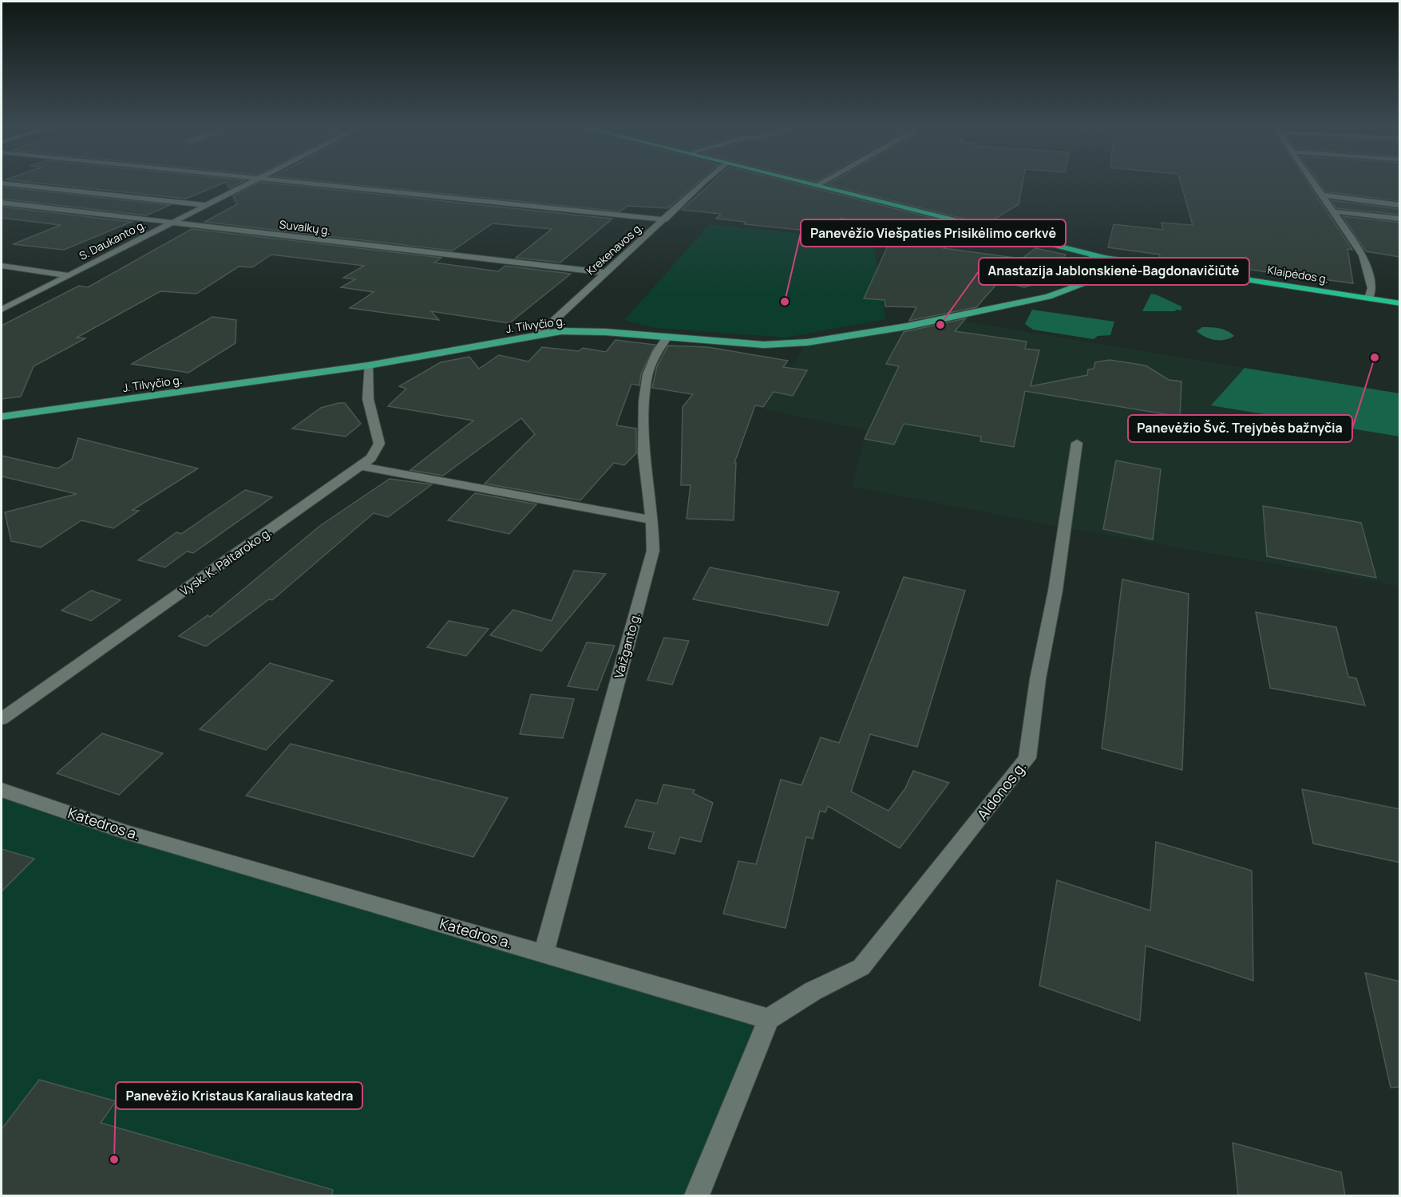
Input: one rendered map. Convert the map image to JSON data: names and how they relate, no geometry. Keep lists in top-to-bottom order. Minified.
{"streets":{"highway":["Klaipėdos g."],"main road":["J. Tilvyčio g."],"street":["Suvalkų g.","S. Daukanto g.","Krekenavos g.","Vysk. K. Paltaroko g.","Vaižganto g.","Aldonos g.","Katedros a."]},"crossings":[["Suvalkų g.","S. Daukanto g."],["Suvalkų g.","Krekenavos g."],["Krekenavos g.","J. Tilvyčio g."],["Klaipėdos g.","J. Tilvyčio g."],["J. Tilvyčio g.","Vysk. K. Paltaroko g."],["J. Tilvyčio g.","Vaižganto g."],["Vaižganto g.","Katedros a."],["Aldonos g.","Katedros a."]],"places":["Panevėžio Viešpaties Prisikėlimo cerkvė","Anastazija Jablonskienė-Bagdonavičiūtė","Panevėžio Švč. Trejybės bažnyčia","Panevėžio Kristaus Karaliaus katedra"]}
